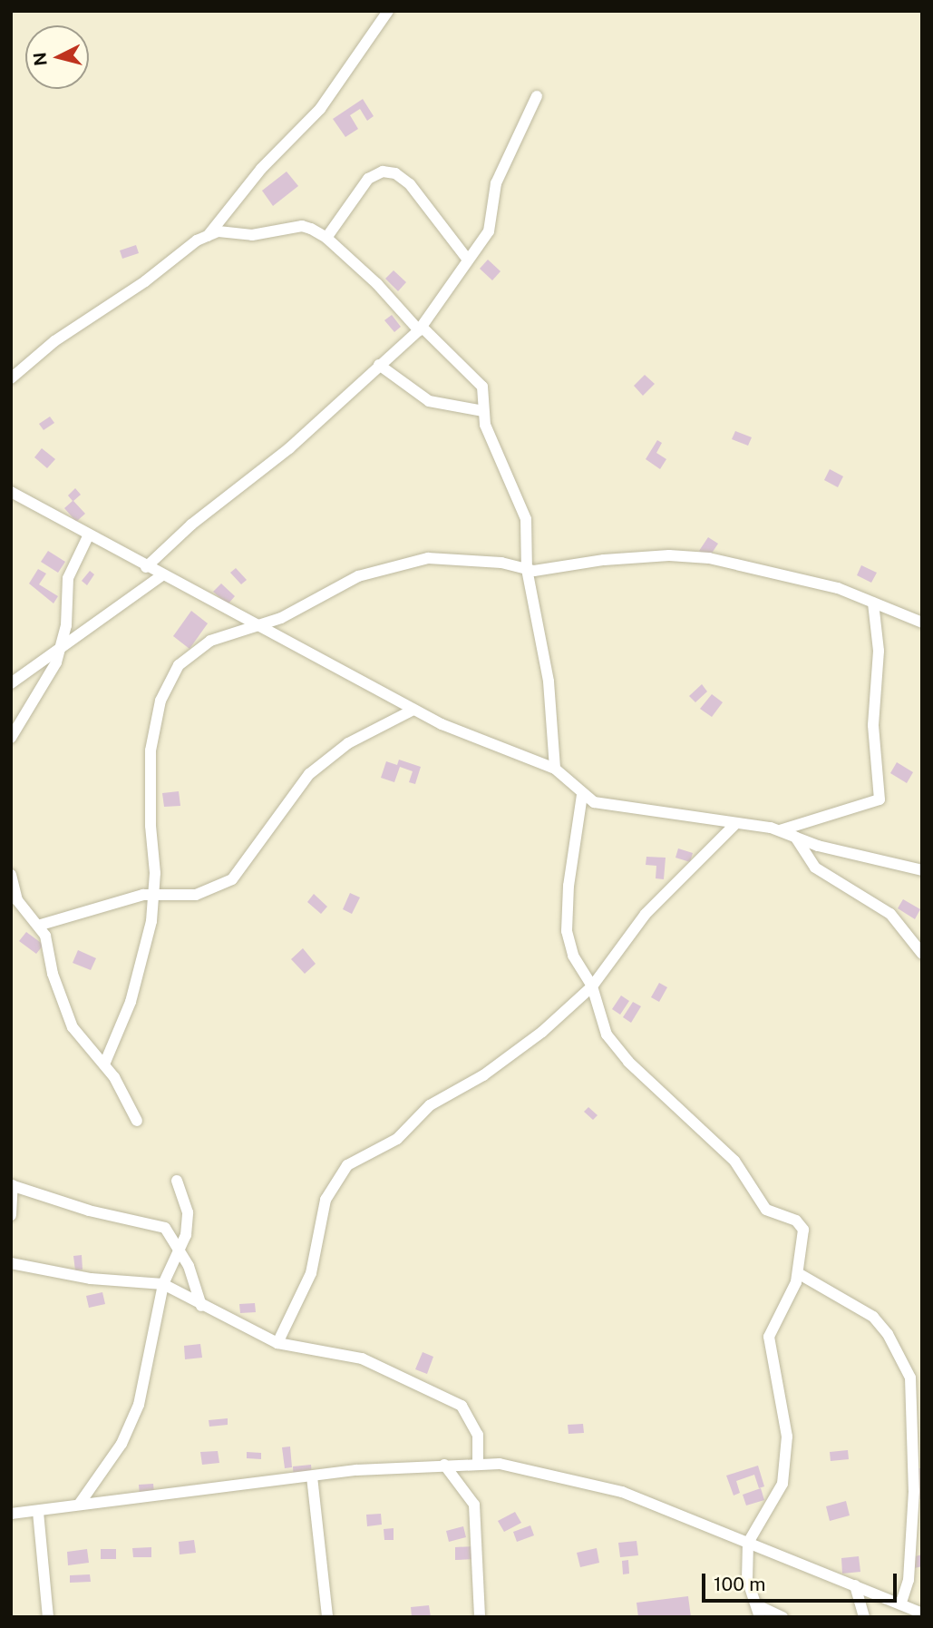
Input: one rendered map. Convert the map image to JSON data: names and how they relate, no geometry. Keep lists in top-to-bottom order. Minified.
{"scale_bar":"100 m","north":"left"}
